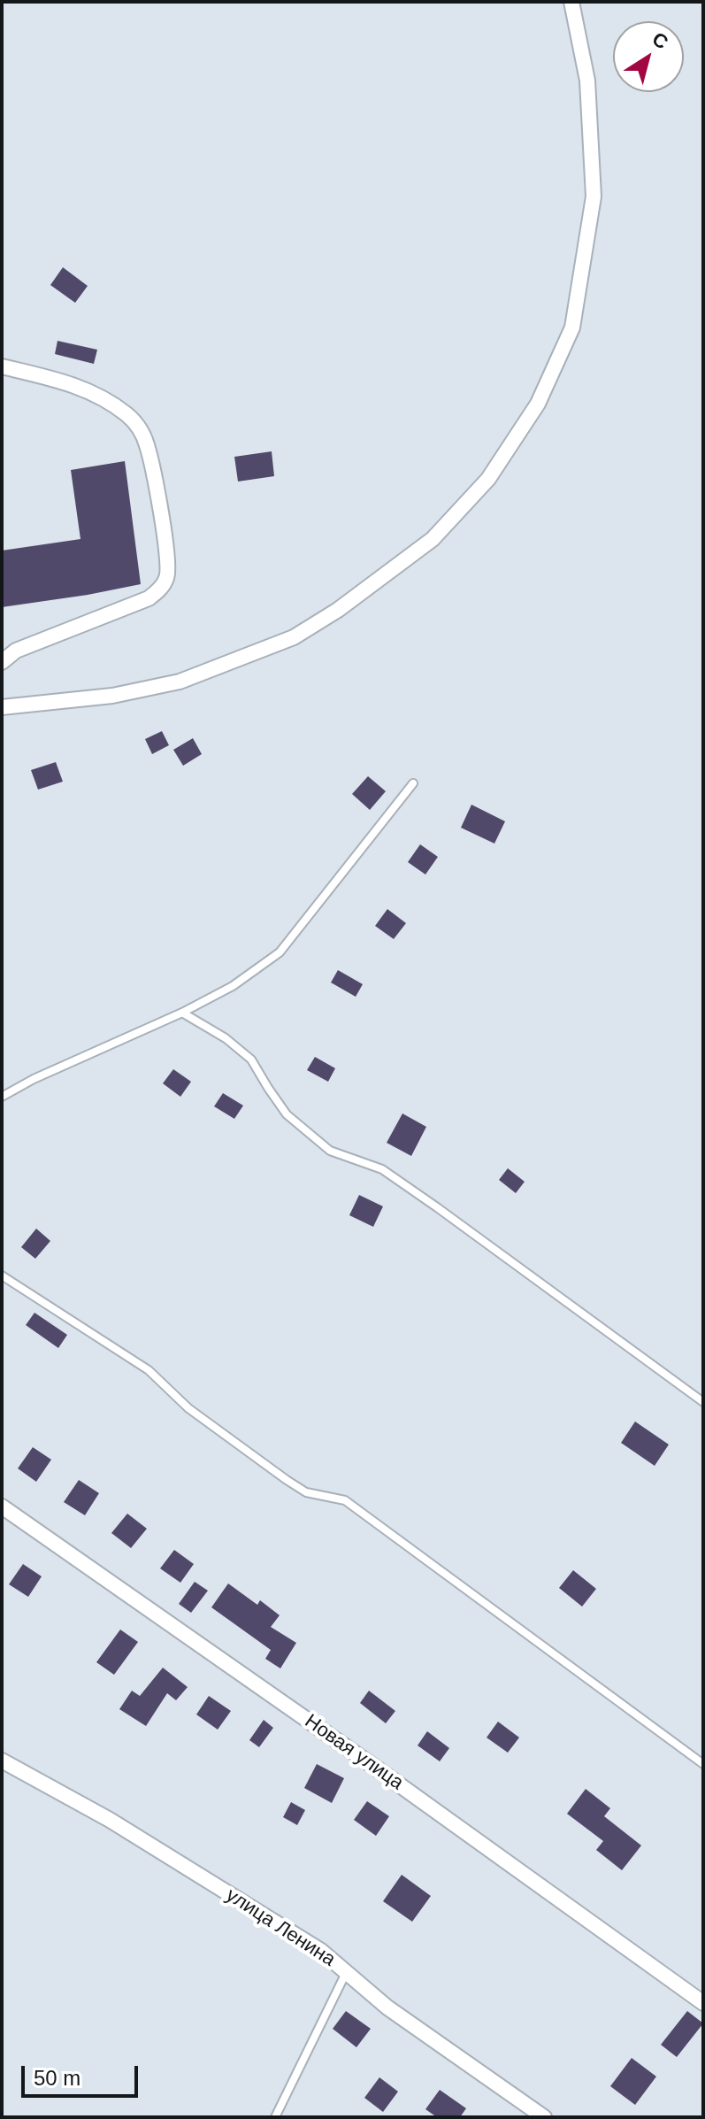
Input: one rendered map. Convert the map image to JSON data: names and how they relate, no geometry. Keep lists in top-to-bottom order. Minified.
{"streets":{"street":["Новая улица","улица Ленина"]},"scale_bar":"50 m","north":"top right"}
